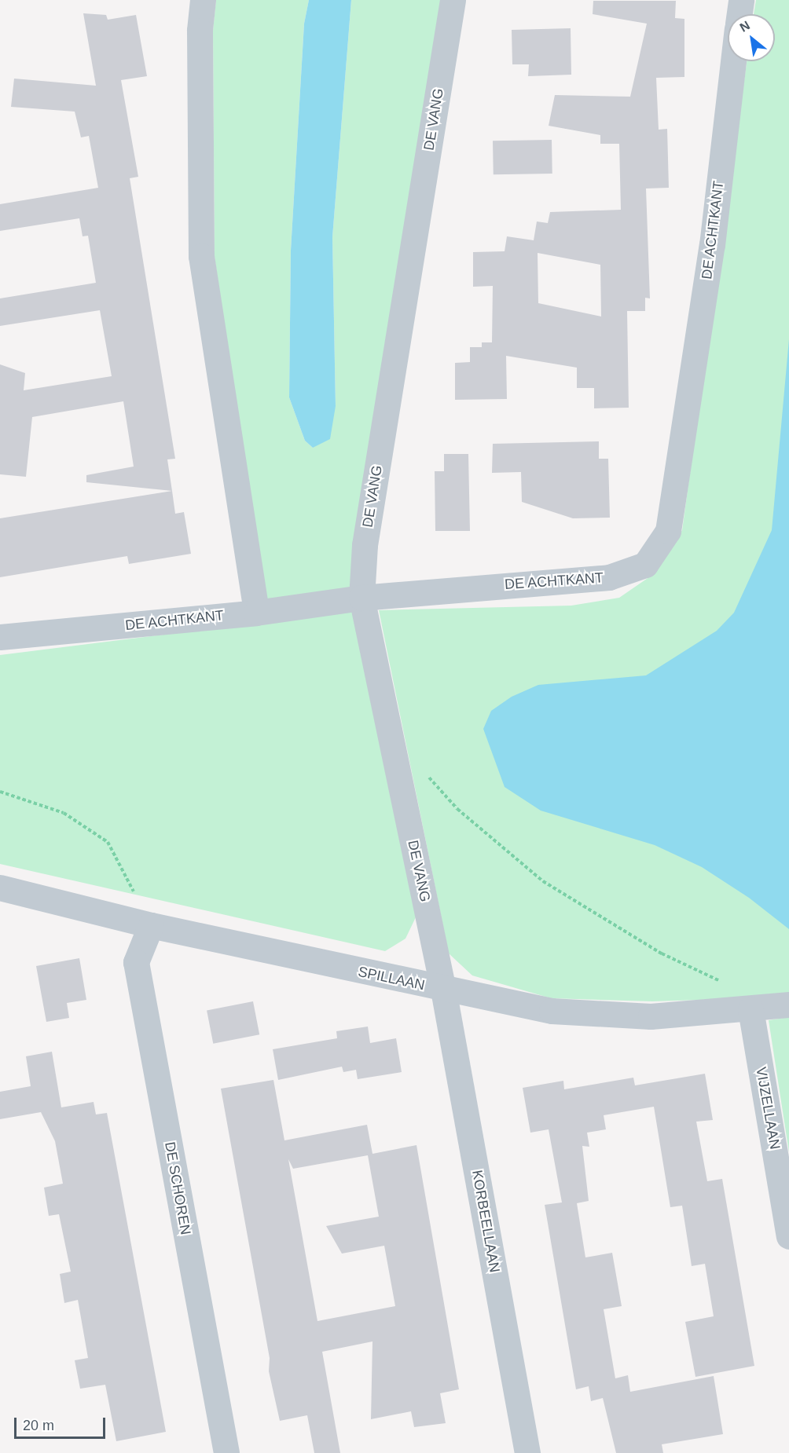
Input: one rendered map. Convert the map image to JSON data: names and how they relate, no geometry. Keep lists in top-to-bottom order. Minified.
{"streets":{"street":["DE VANG","DE ACHTKANT","SPILLAAN","VIJZELLAAN","DE SCHOREN","KORBEELLAAN"]},"crossings":[["DE VANG","DE ACHTKANT"],["DE VANG","SPILLAAN"],["DE VANG","KORBEELLAAN"],["SPILLAAN","VIJZELLAAN"],["SPILLAAN","DE SCHOREN"],["SPILLAAN","KORBEELLAAN"]],"scale_bar":"20 m","north":"top left"}
